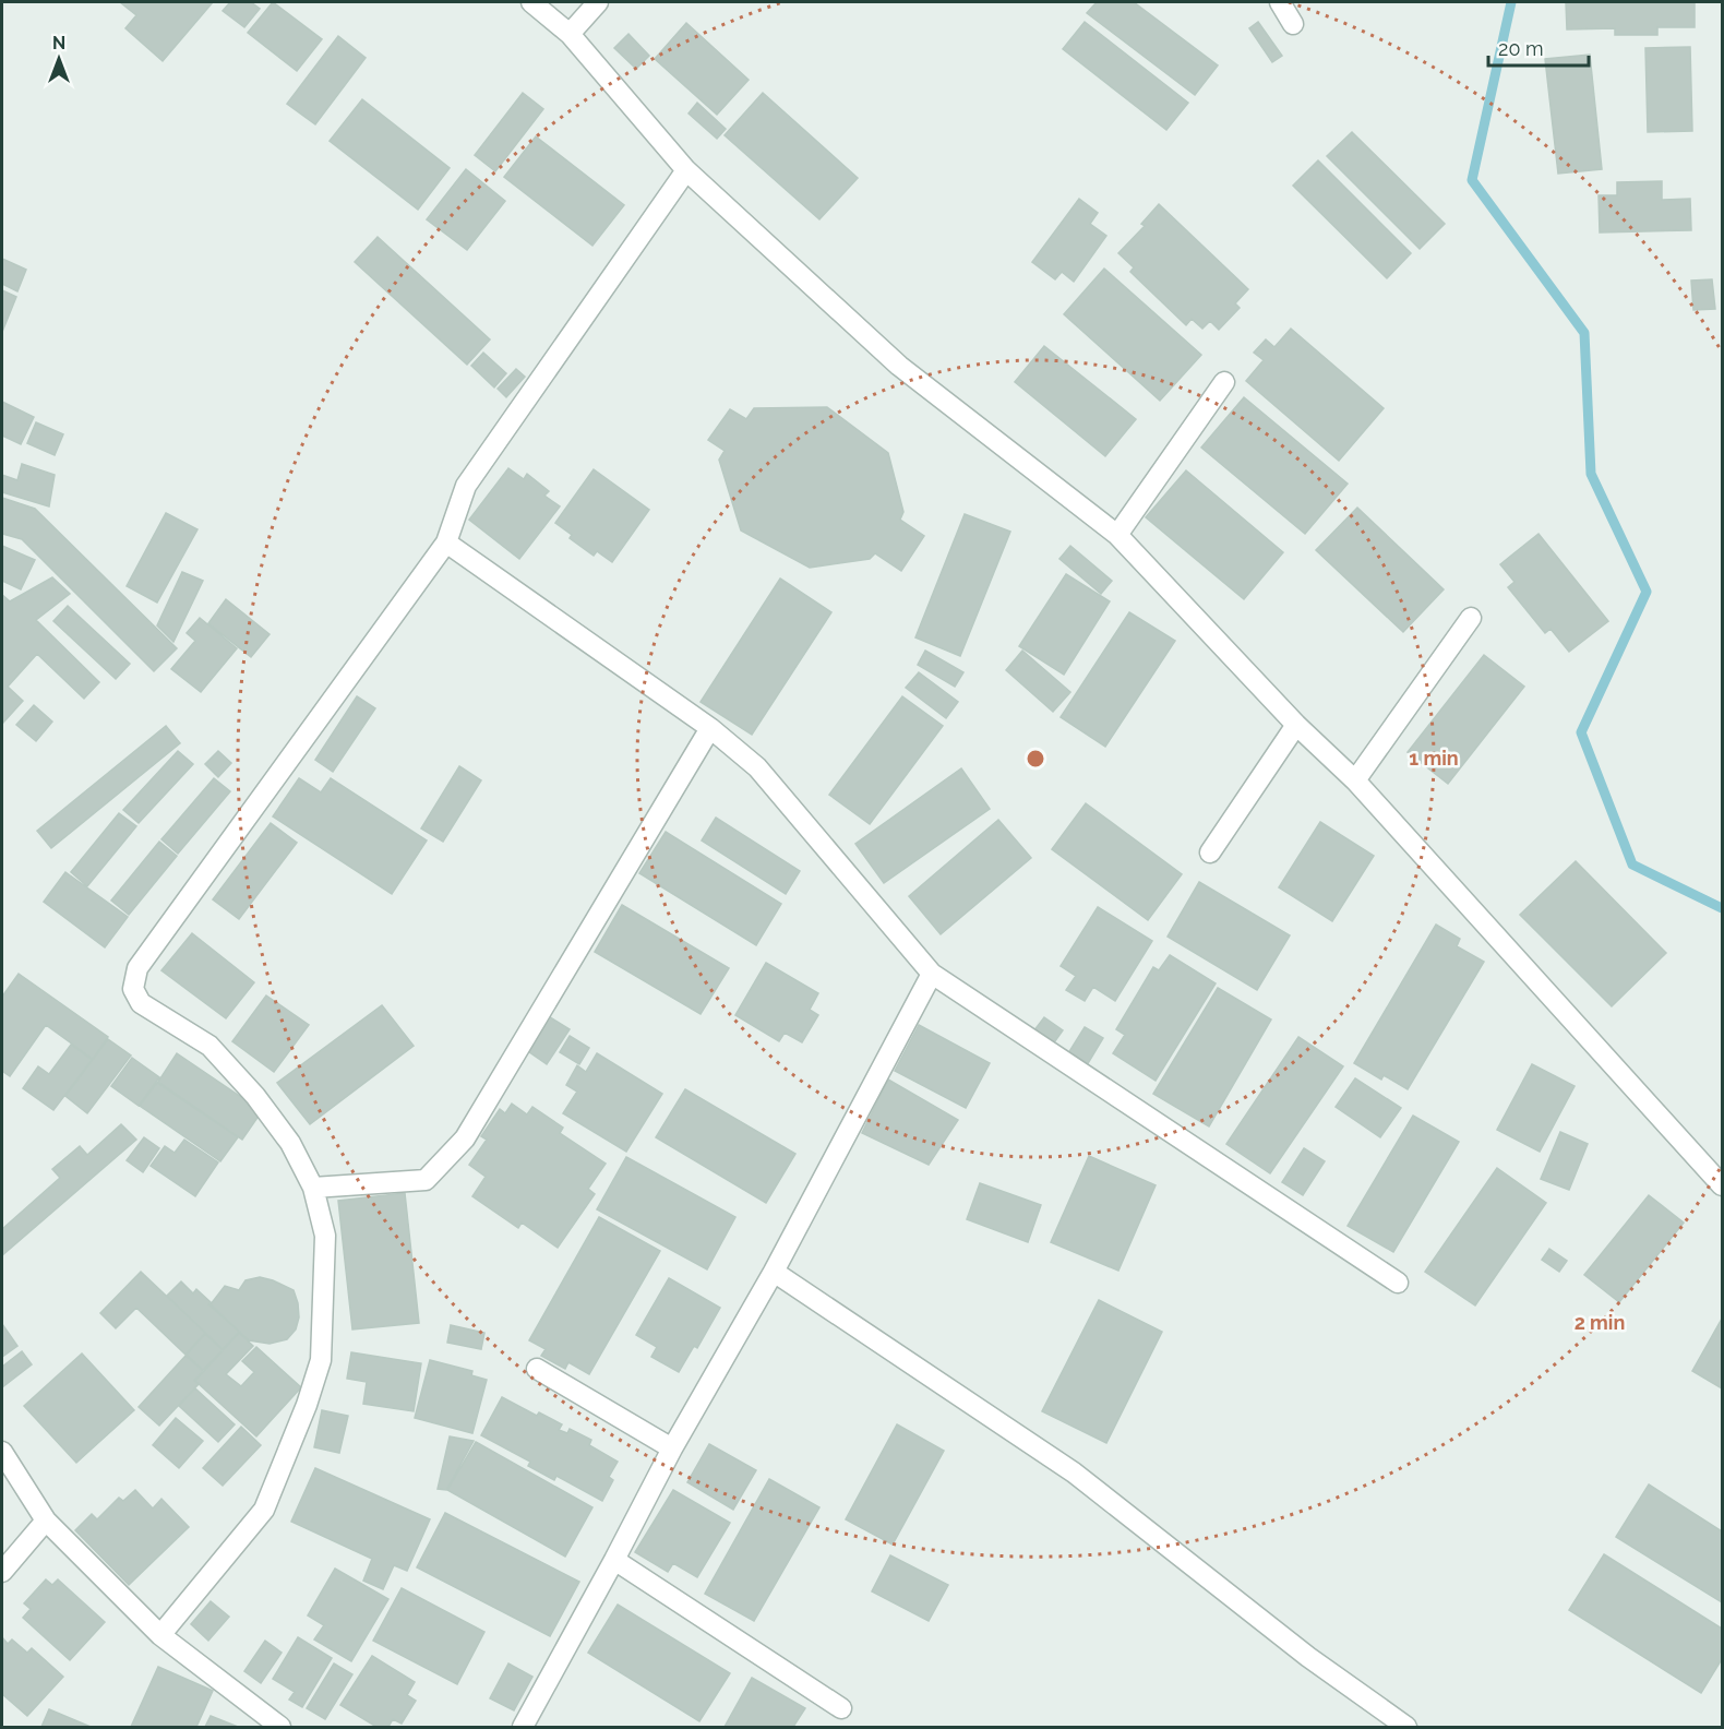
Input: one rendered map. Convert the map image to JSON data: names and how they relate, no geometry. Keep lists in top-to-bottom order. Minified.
{"scale_bar":"20 m","north":"top","rings":["1 min","2 min"]}
